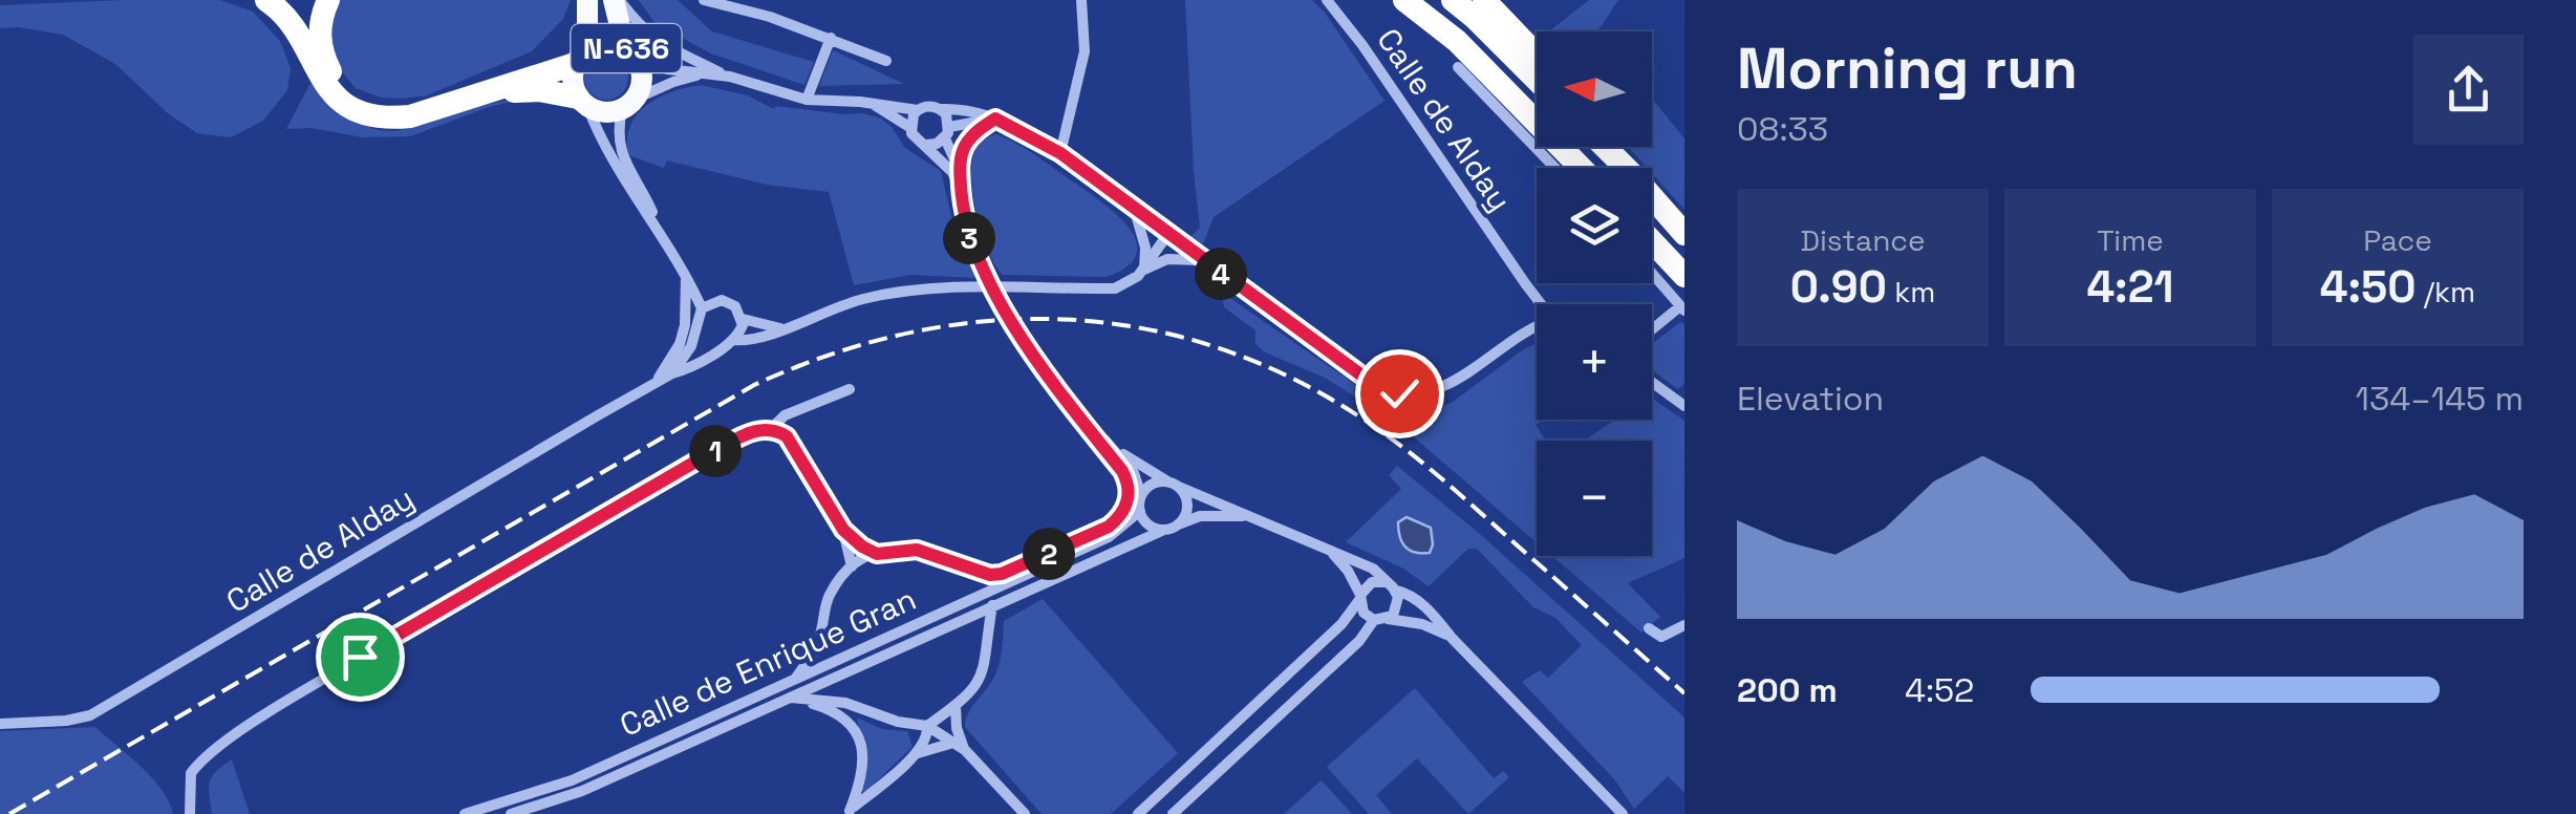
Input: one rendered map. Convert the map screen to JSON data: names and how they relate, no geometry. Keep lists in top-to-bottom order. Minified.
{"streets":{"highway":["N-636"],"street":["Calle de Alday","Calle de Enrique Gran"]},"north":"left","page":{"heading":["Morning run","08:33"],"map_buttons":["+","−"],"stats":[["Distance","0.90 km"],["Time","4:21"],["Pace","4:50 /km"]],"pins":["3","4","1","2"],"chart":["Elevation","134–145 m"],"list":[{"name":"200 m","note":"4:52"}]}}
